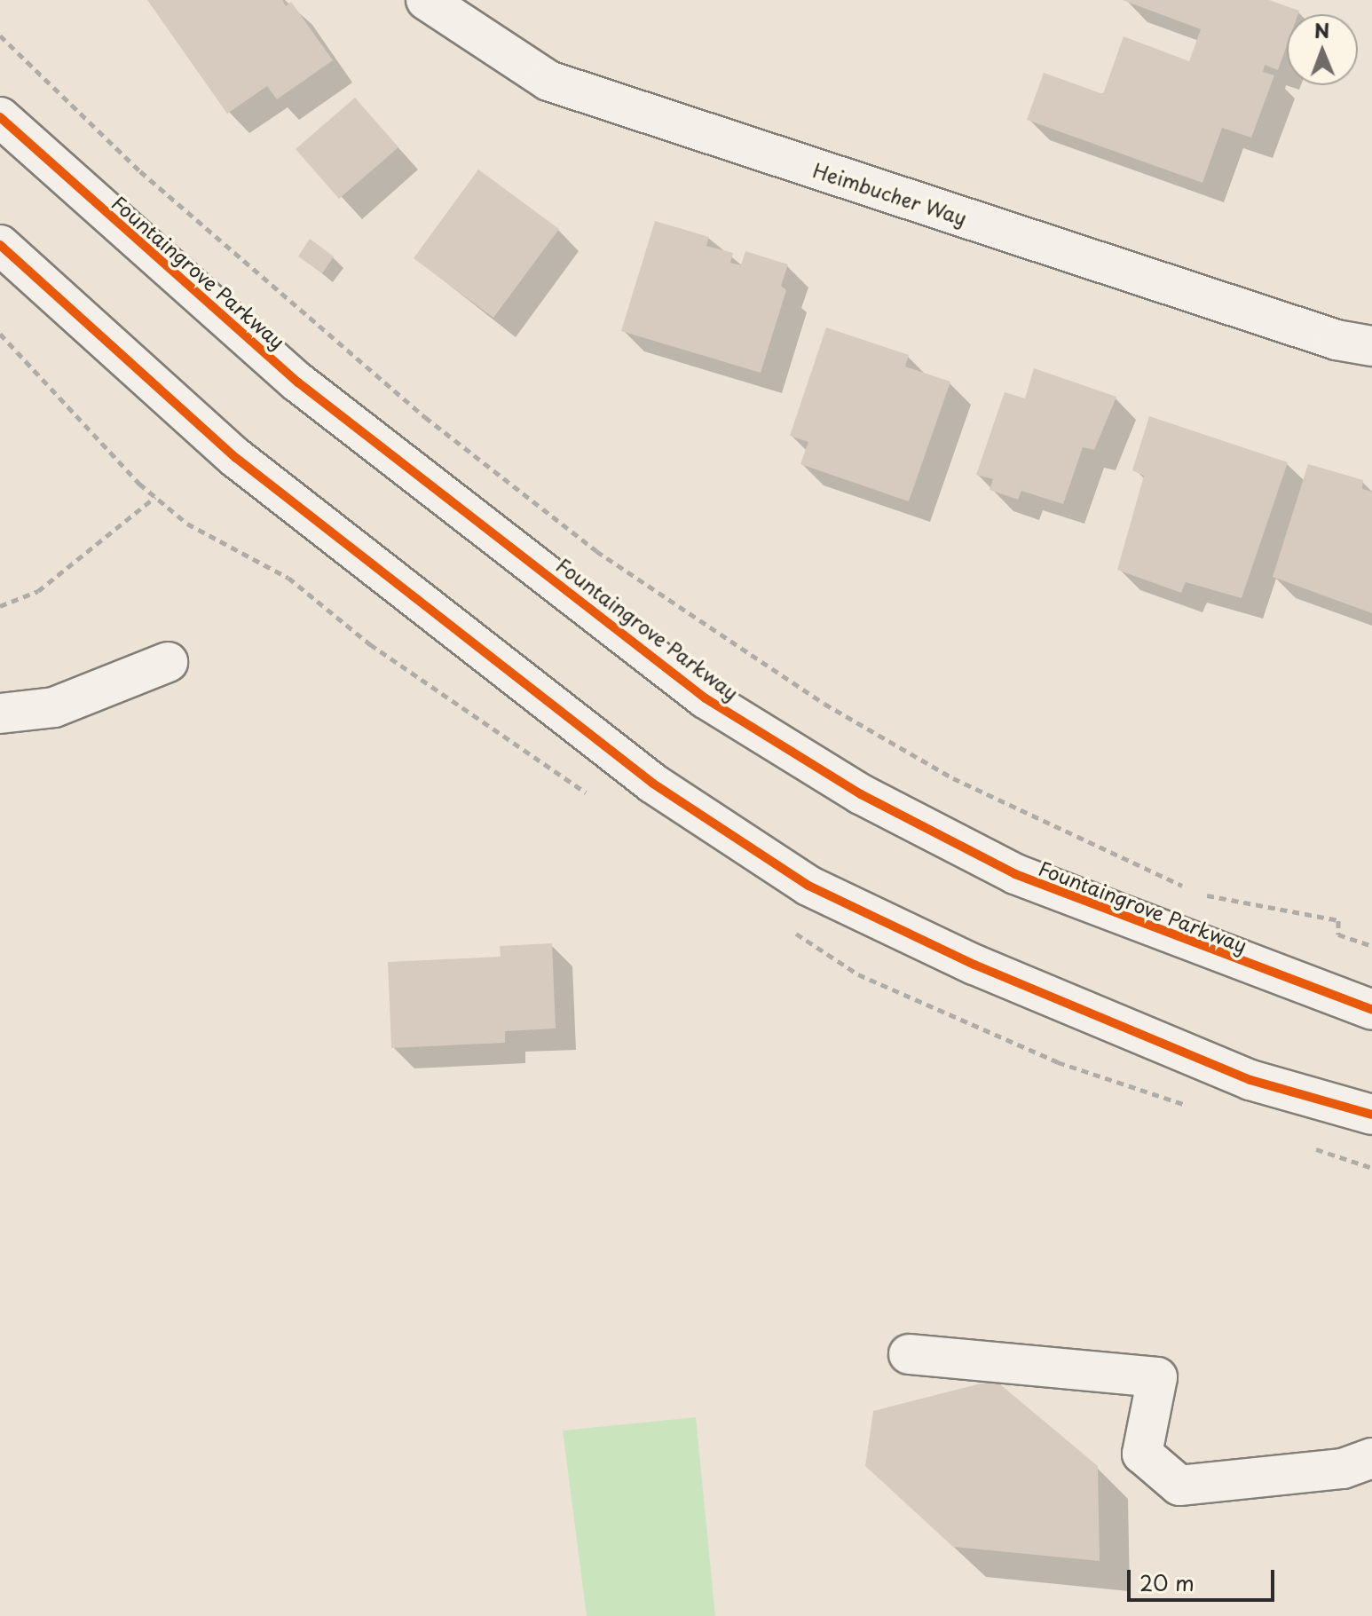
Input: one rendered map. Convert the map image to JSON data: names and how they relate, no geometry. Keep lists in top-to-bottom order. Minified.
{"streets":{"main road":["Heimbucher Way","Fountaingrove Parkway"]},"scale_bar":"20 m","north":"top"}
